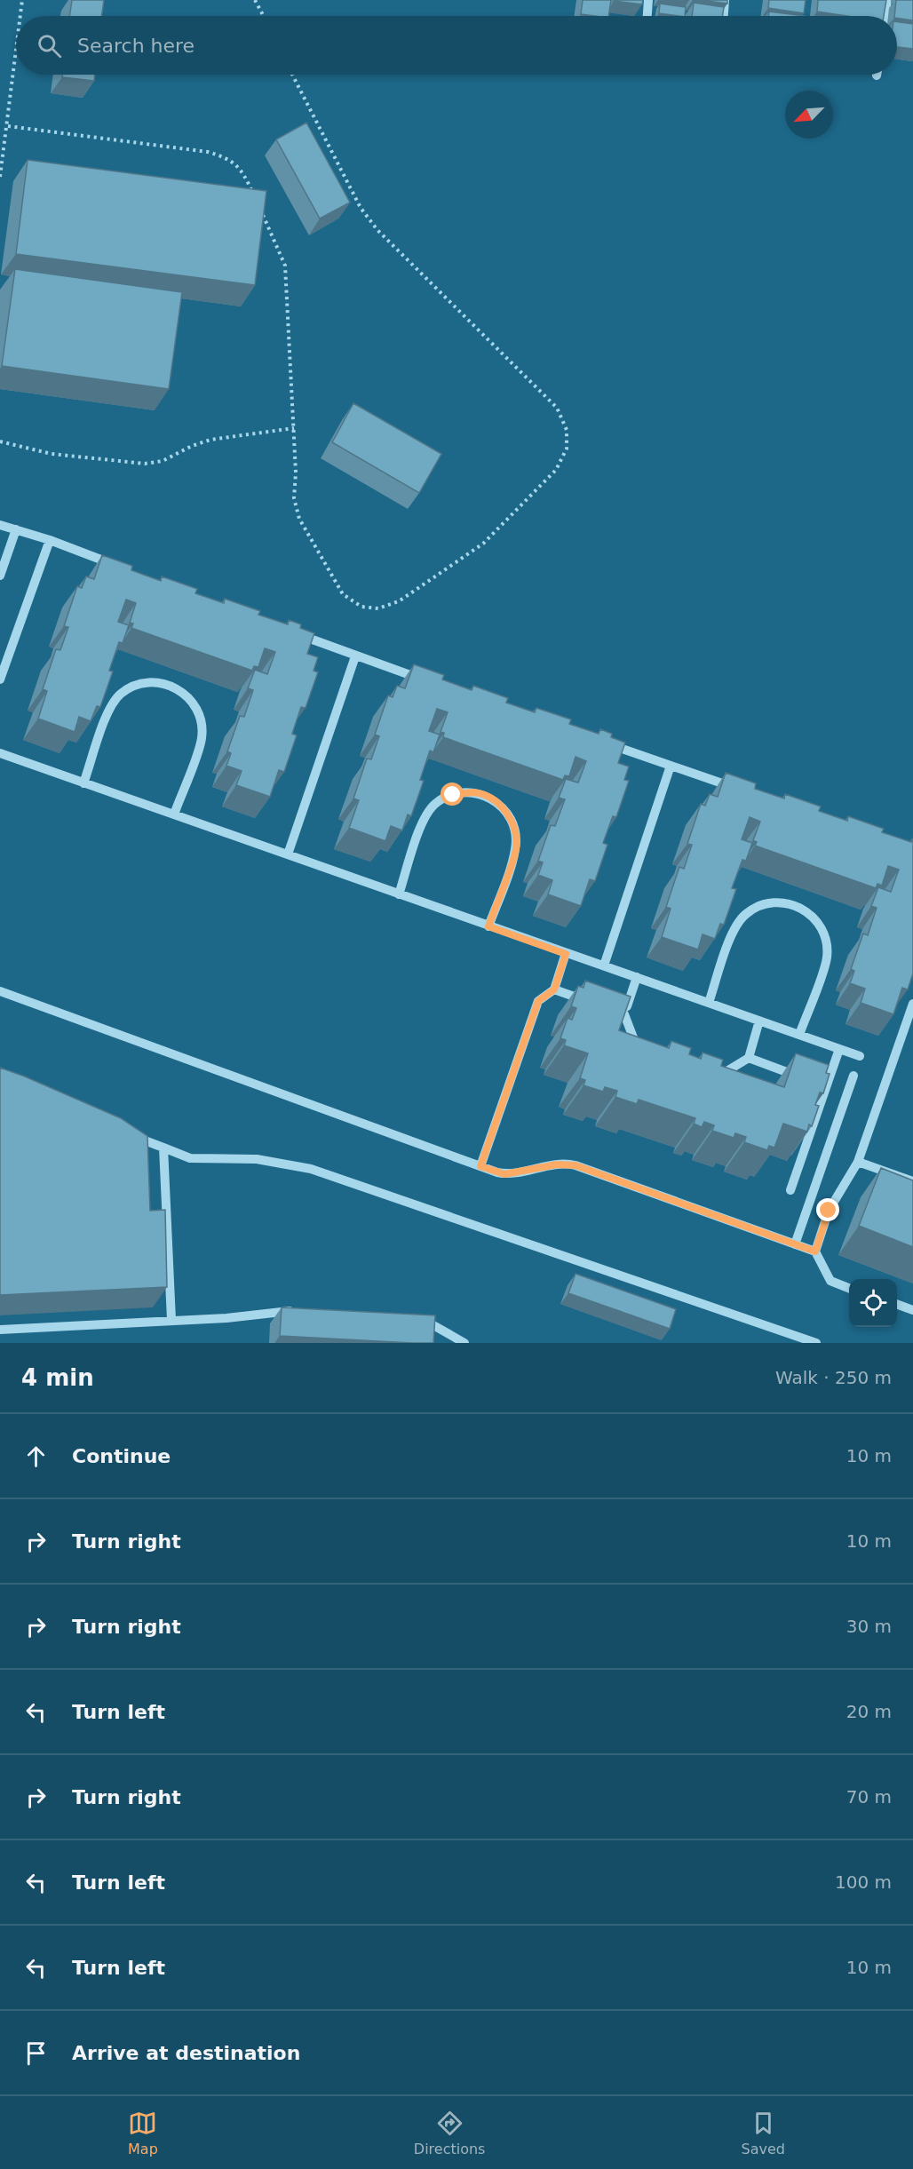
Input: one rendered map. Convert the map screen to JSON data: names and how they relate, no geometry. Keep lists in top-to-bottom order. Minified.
{"north":"bottom left","page":{"search":"Search here","heading":["4 min","Walk · 250 m"],"list":[["Continue","10 m"],["Turn right","10 m"],["Turn right","30 m"],["Turn left","20 m"],["Turn right","70 m"],["Turn left","100 m"],["Turn left","10 m"],"Arrive at destination"],"nav":["Map","Directions","Saved"]}}
